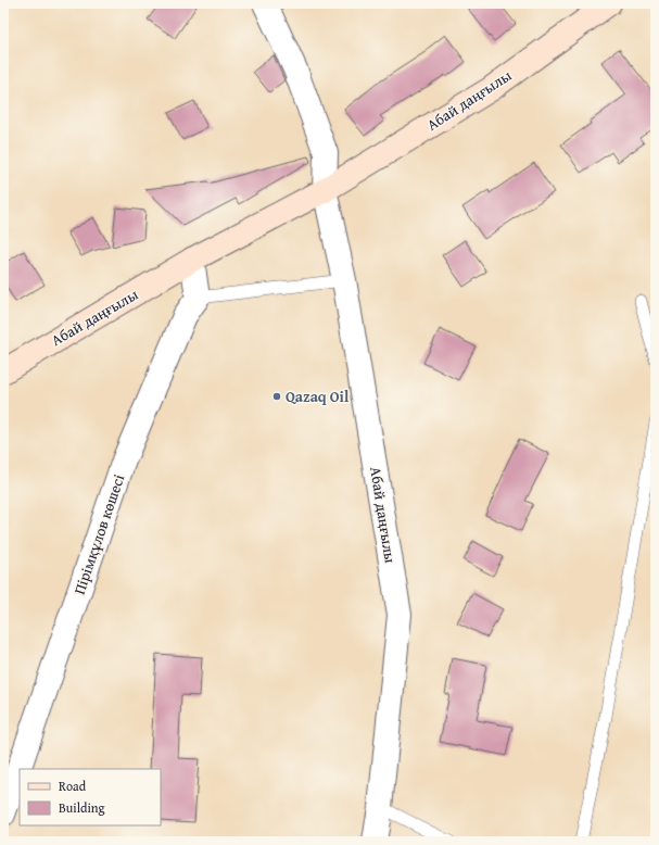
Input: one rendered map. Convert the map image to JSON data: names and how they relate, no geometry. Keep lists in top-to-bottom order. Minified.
{"streets":{"street":["Абай даңғылы","Пірімқұлов көшесі"]},"places":["Qazaq Oil"],"legend":["Road","Building"]}
